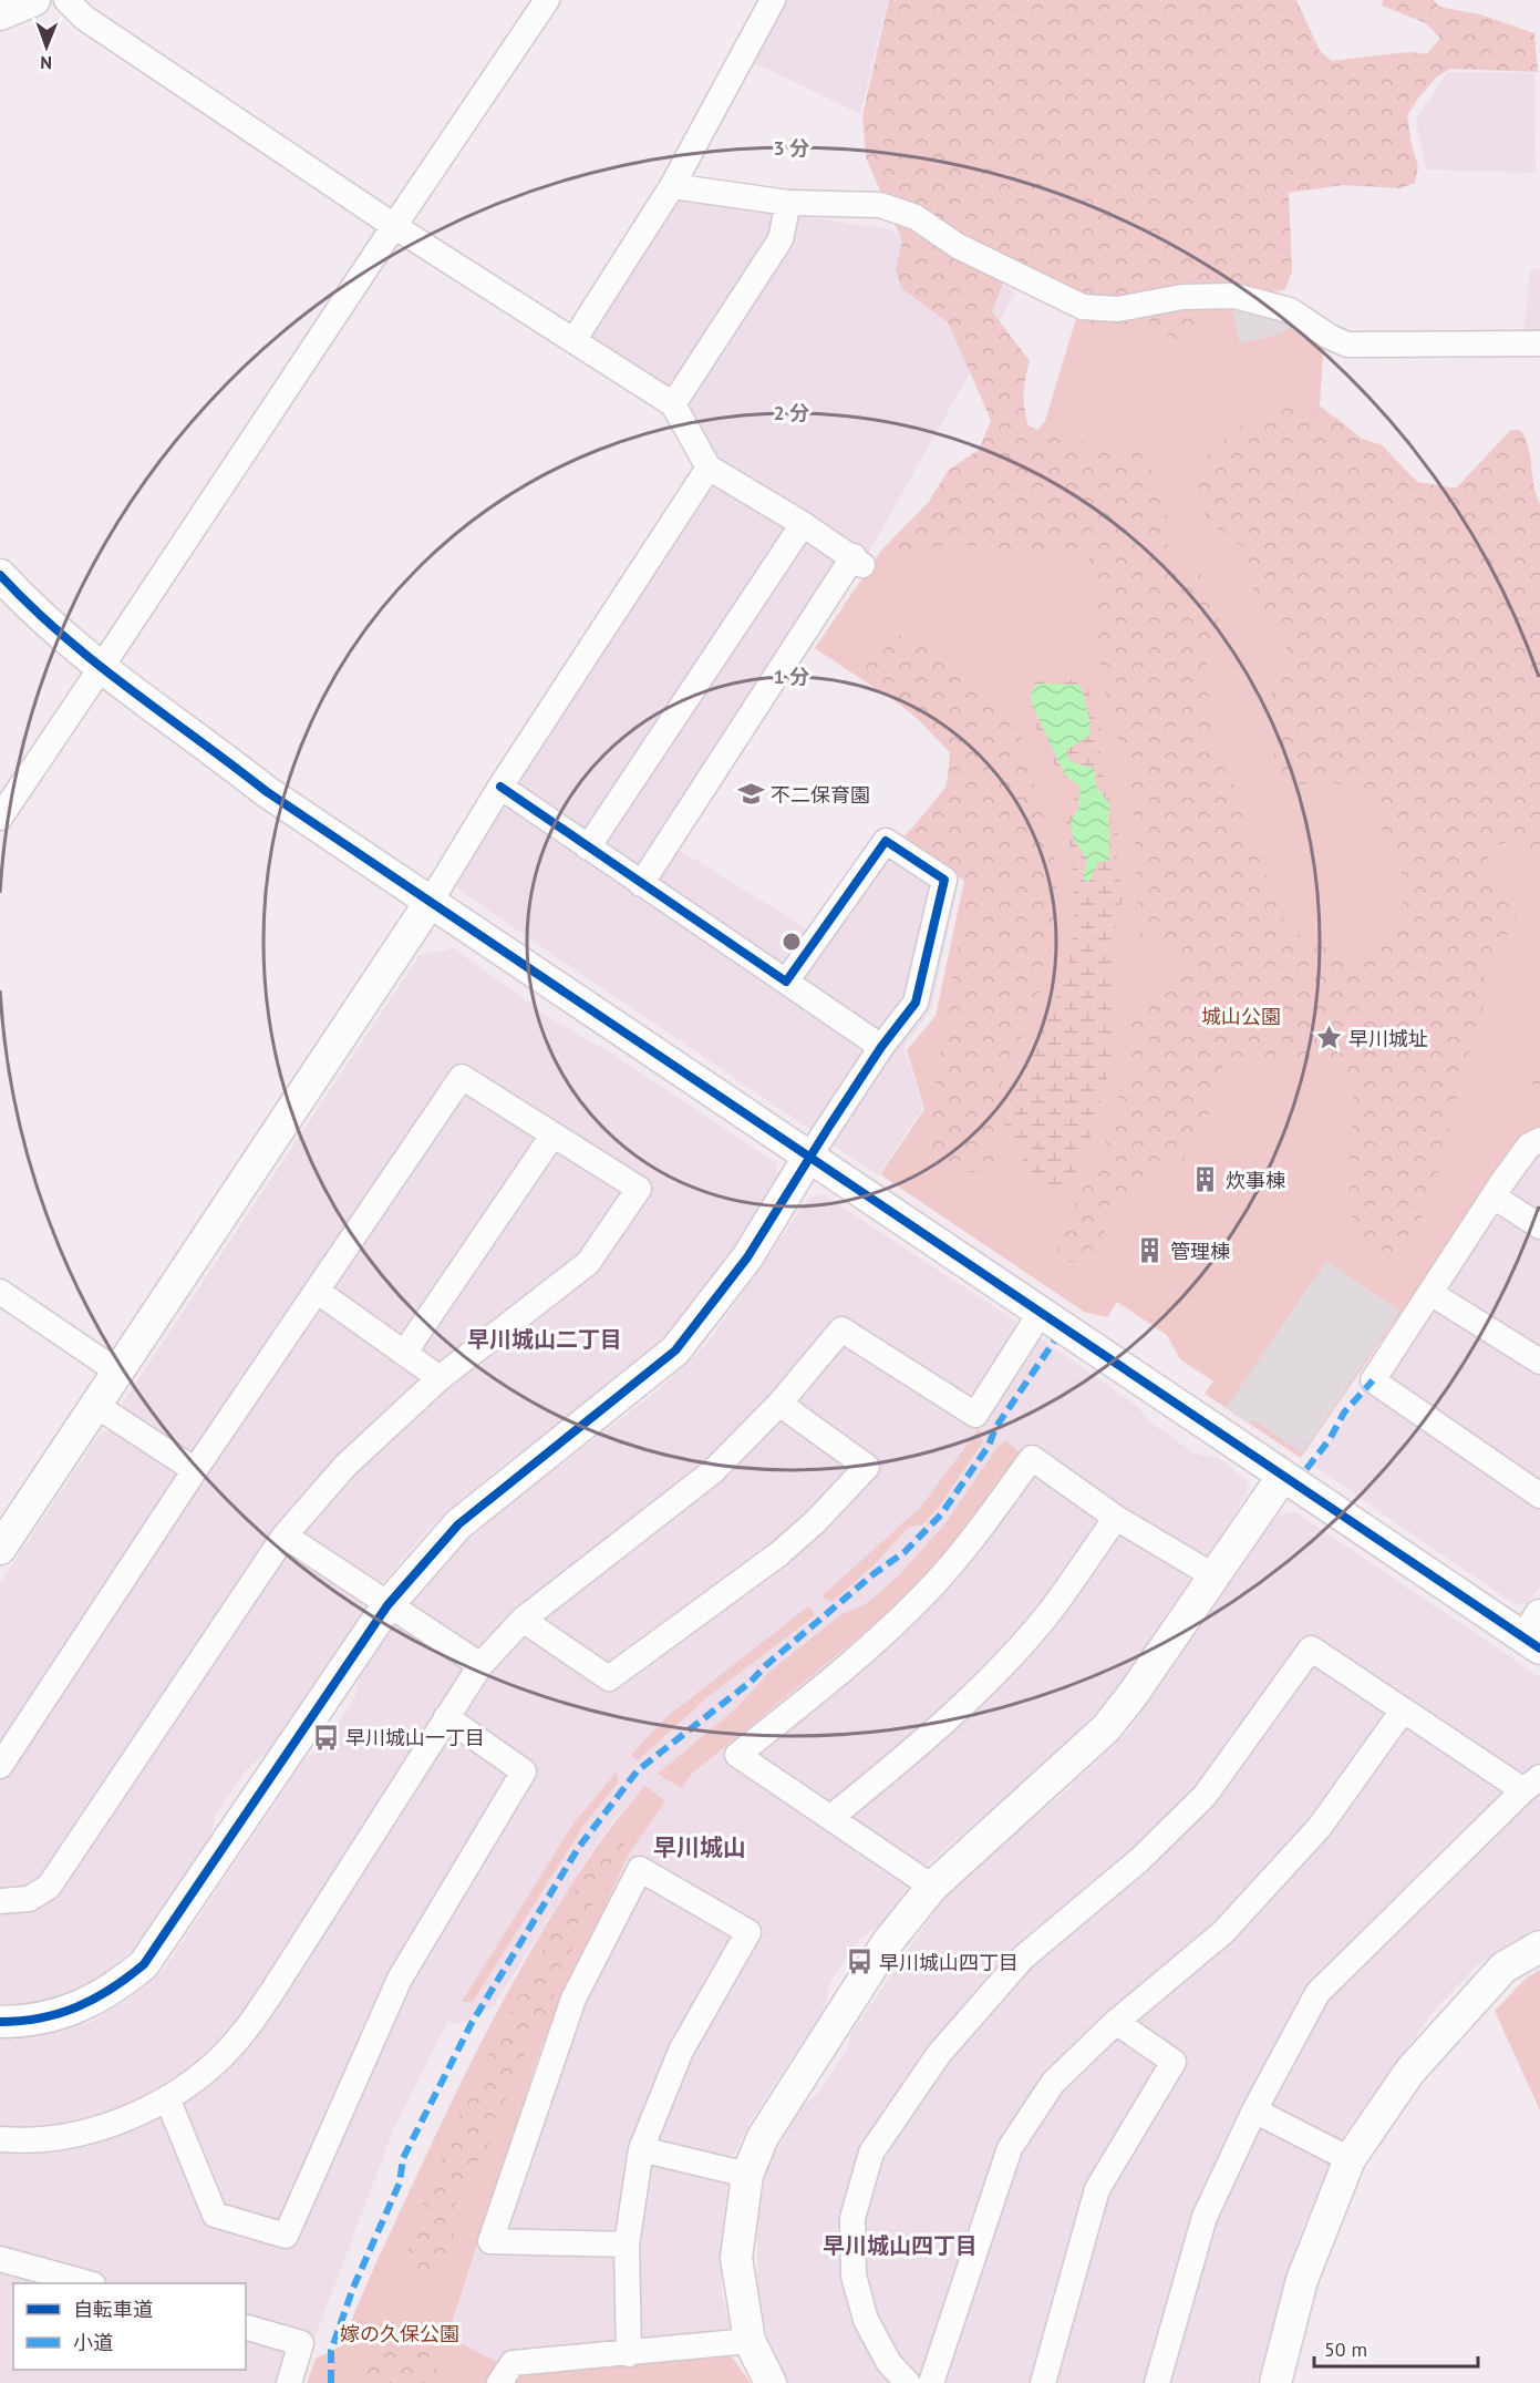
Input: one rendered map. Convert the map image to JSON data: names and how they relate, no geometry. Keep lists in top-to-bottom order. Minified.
{"districts":["早川城山二丁目","早川城山","早川城山四丁目"],"parks":["城山公園","嫁の久保公園"],"places":{"school or university":["不二保育園"],"place":["早川城址"],"building":["炊事棟","管理棟"],"bus stop":["早川城山一丁目","早川城山四丁目"]},"legend":["自転車道","小道"],"scale_bar":"50 m","north":"bottom","rings":["3 分","2 分","1 分"]}
